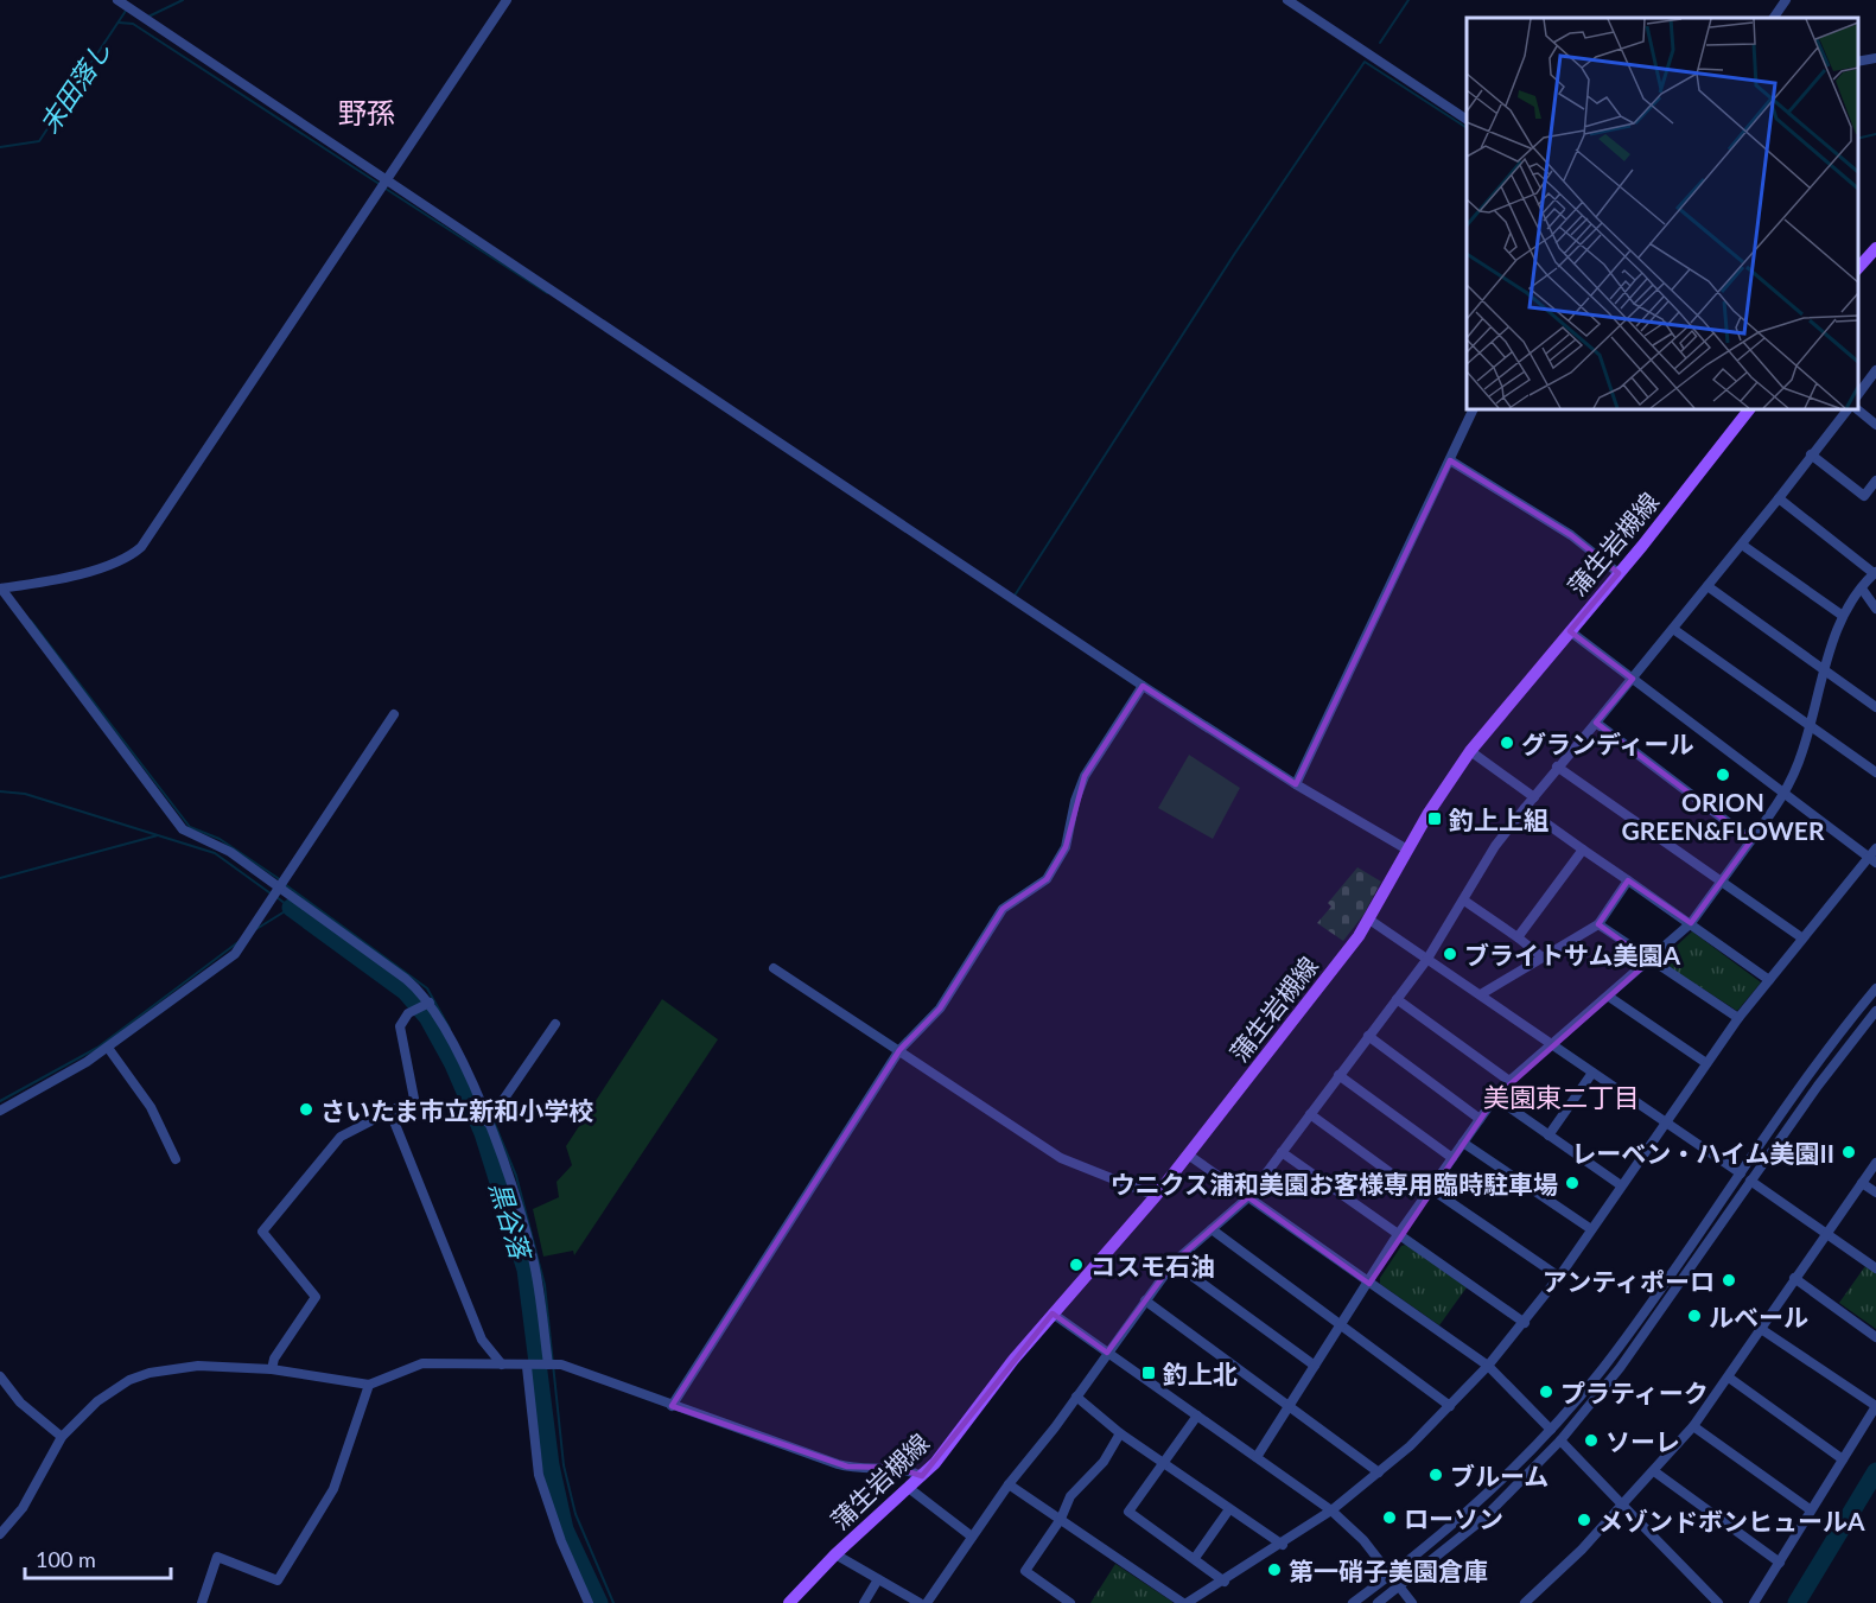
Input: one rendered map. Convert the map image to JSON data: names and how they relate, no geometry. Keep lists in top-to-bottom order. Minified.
{"streets":{"main road":["蒲生岩槻線"]},"districts":["野孫","美園東二丁目"],"water":["末田落し","黒谷落"],"places":{"other":["グランディール","ORION GREEN&FLOWER","ブライトサム美園A","さいたま市立新和小学校","レーベン・ハイム美園II","ウニクス浦和美園お客様専用臨時駐車場","コスモ石油","アンティポーロ","ルベール","プラティーク","ソーレ","ブルーム","ローソン","メゾンドボンヒュールA","第一硝子美園倉庫"],"transit":["釣上上組","釣上北"]},"scale_bar":"100 m"}
